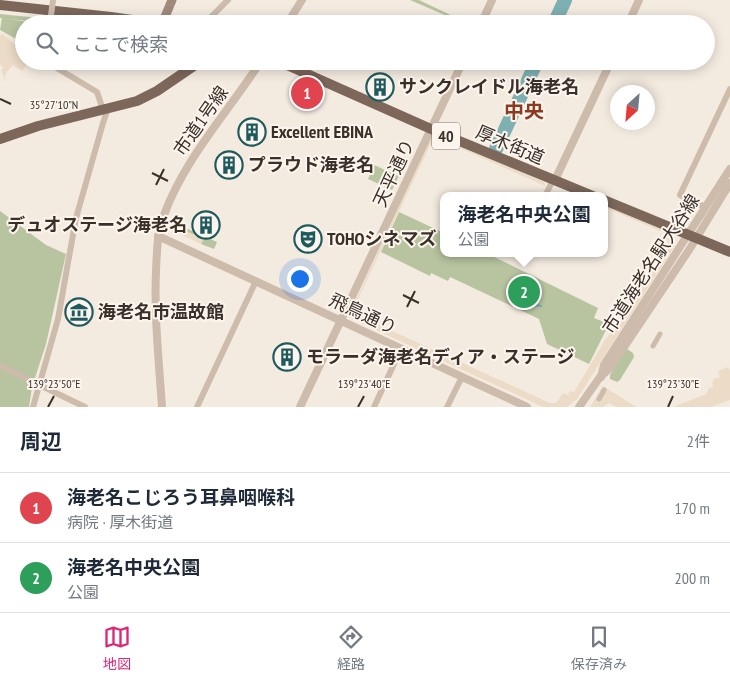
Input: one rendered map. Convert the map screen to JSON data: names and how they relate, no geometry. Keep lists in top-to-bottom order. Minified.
{"streets":{"main road":["40","厚木街道"],"street":["市道1号線","天平通り","市道海老名駅大谷線","飛鳥通り"]},"crossings":[["市道1号線","飛鳥通り"],["厚木街道","天平通り"],["天平通り","飛鳥通り"]],"districts":["中央"],"places":{"building":["サンクレイドル海老名","Excellent EBINA","プラウド海老名","デュオステージ海老名","モラーダ海老名ディア・ステージ"],"theatre":["TOHOシネマズ"],"museum":["海老名市温故館"]},"north":"bottom left","page":{"search":"ここで検索","pins":["1","2"],"popup":["海老名中央公園","公園"],"heading":["周辺","2件"],"list":[{"mark":"1","name":"海老名こじろう耳鼻咽喉科","note":"病院 · 厚木街道","value":"170 m"},{"mark":"2","name":"海老名中央公園","note":"公園","value":"200 m"}],"nav":["地図","経路","保存済み"]},"coordinates":["35°27'10\"N","139°23'50\"E","139°23'40\"E","139°23'30\"E"]}
